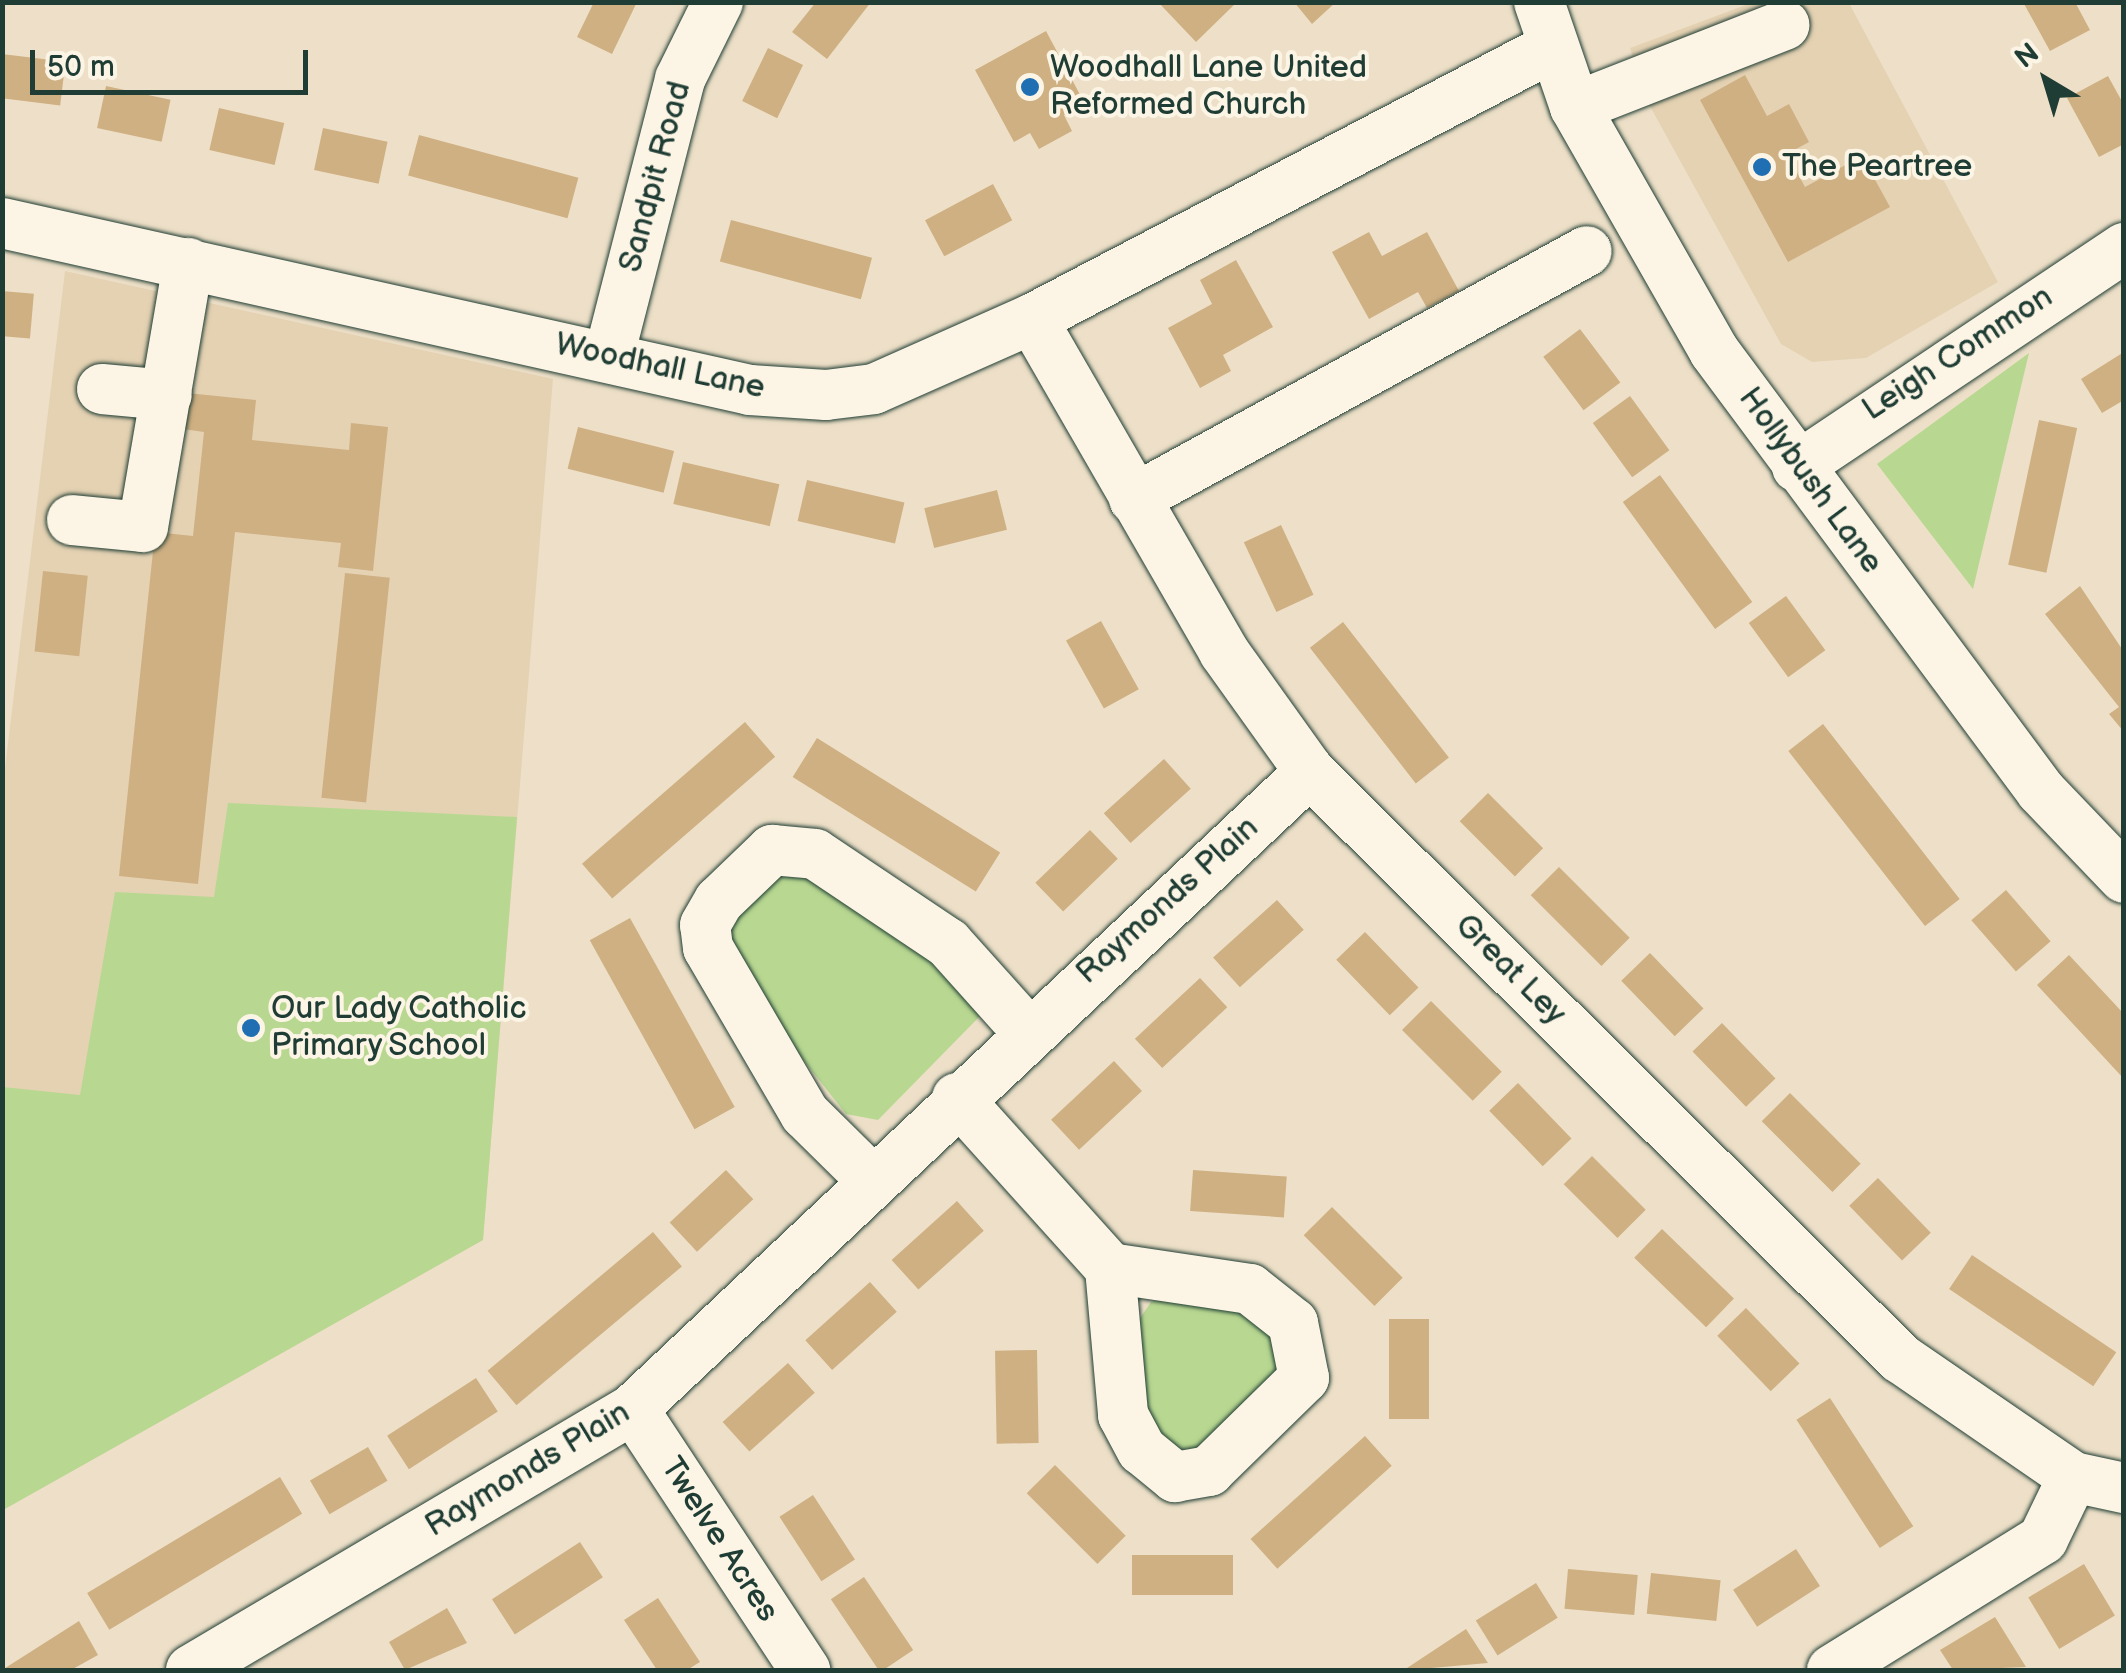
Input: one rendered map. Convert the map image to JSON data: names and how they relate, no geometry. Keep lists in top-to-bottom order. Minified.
{"streets":{"street":["Sandpit Road","Leigh Common","Woodhall Lane","Hollybush Lane","Raymonds Plain","Great Ley","Twelve Acres"]},"crossings":[["Sandpit Road","Woodhall Lane"],["Leigh Common","Hollybush Lane"],["Woodhall Lane","Hollybush Lane"],["Woodhall Lane","Great Ley"],["Raymonds Plain","Great Ley"],["Raymonds Plain","Twelve Acres"]],"places":["Woodhall Lane United Reformed Church","The Peartree","Our Lady Catholic Primary School"],"scale_bar":"50 m","north":"top left"}
